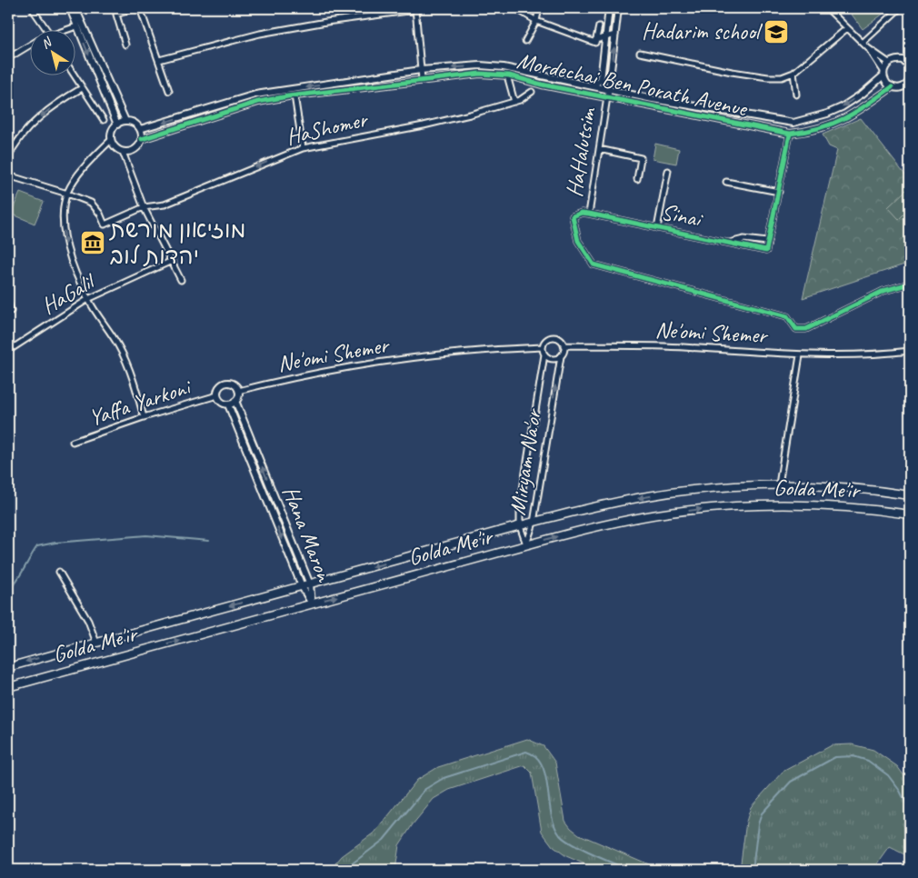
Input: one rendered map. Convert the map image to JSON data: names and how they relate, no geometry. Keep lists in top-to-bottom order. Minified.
{"streets":{"main road":["Golda Me'ir"],"street":["Mordechai Ben Porath Avenue","HaShomer","HaHalutsim","Sinai","HaGalil","Ne'omi Shemer","Yaffa Yarkoni","Miryam Na'or","Hana Maron"]},"crossings":[["Mordechai Ben Porath Avenue","HaHalutsim"],["HaHalutsim","Sinai"],["Ne'omi Shemer","Yaffa Yarkoni"],["Ne'omi Shemer","Miryam Na'or"],["Ne'omi Shemer","Hana Maron"],["Yaffa Yarkoni","Hana Maron"],["Miryam Na'or","Golda Me'ir"],["Golda Me'ir","Hana Maron"]],"one_way":["HaShomer"],"places":{"school or university":["Hadarim school"],"museum":["מוזיאון מורשת יהדות לוב"]},"north":"top left"}
